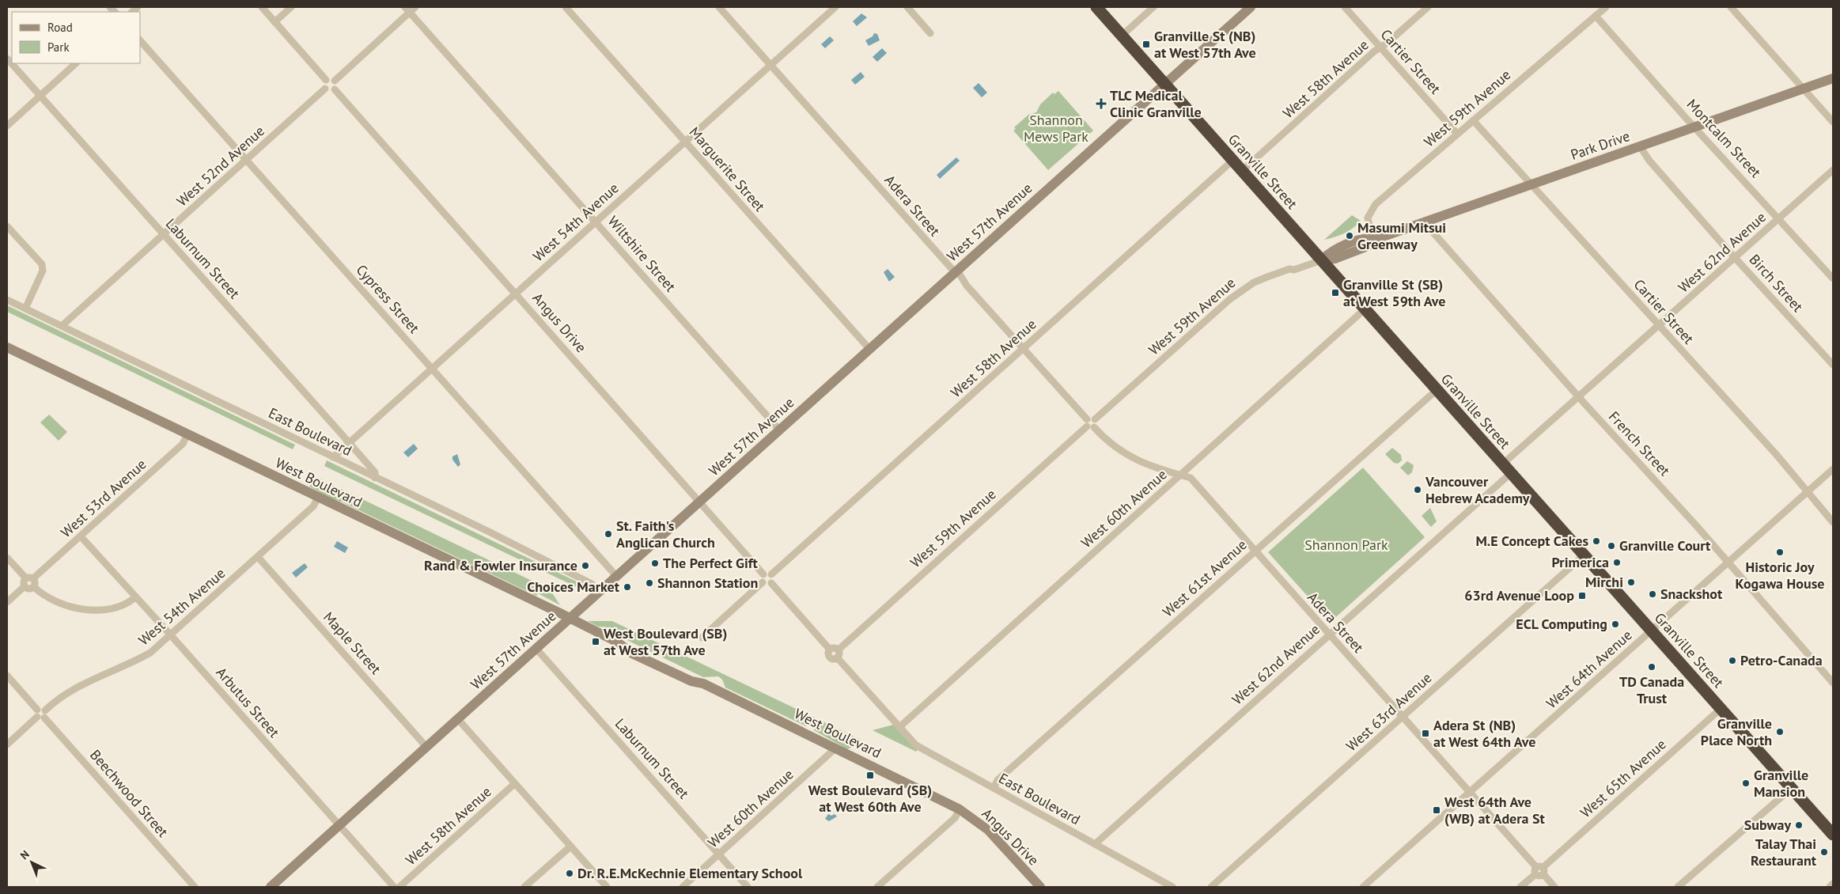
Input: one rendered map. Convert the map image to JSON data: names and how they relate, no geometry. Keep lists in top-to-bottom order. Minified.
{"streets":{"highway":["Granville Street"],"street":["Cartier Street","West 58th Avenue","West 59th Avenue","Montcalm Street","Park Drive","West 52nd Avenue","Marguerite Street","Adera Street","West 54th Avenue","West 57th Avenue","West 62nd Avenue","Wiltshire Street","Laburnum Street","Birch Street","Cypress Street","Angus Drive","East Boulevard","French Street","West Boulevard","West 53rd Avenue","West 60th Avenue","West 61st Avenue","Maple Street","West 64th Avenue","Arbutus Street","West 63rd Avenue","West 65th Avenue","Beechwood Street"]},"crossings":[["Cartier Street","West 58th Avenue"],["Cartier Street","West 59th Avenue"],["Cartier Street","Park Drive"],["Cartier Street","West 62nd Avenue"],["Cartier Street","West 64th Avenue"],["West 58th Avenue","Granville Street"],["West 58th Avenue","Adera Street"],["West 58th Avenue","Angus Drive"],["West 59th Avenue","Montcalm Street"],["West 59th Avenue","Park Drive"],["West 59th Avenue","Granville Street"],["West 59th Avenue","Adera Street"],["Montcalm Street","Park Drive"],["Montcalm Street","West 62nd Avenue"],["Park Drive","Granville Street"],["Park Drive","Birch Street"],["Park Drive","French Street"],["West 52nd Avenue","Laburnum Street"],["West 52nd Avenue","Cypress Street"],["West 52nd Avenue","Angus Drive"],["West 52nd Avenue","East Boulevard"],["Marguerite Street","West 54th Avenue"],["Marguerite Street","West 57th Avenue"],["Granville Street","West 57th Avenue"],["Granville Street","West 62nd Avenue"],["Granville Street","West 60th Avenue"],["Granville Street","West 61st Avenue"],["Granville Street","West 64th Avenue"],["Granville Street","West 63rd Avenue"],["Granville Street","West 65th Avenue"],["Adera Street","West 54th Avenue"],["Adera Street","West 57th Avenue"],["Adera Street","West 62nd Avenue"],["Adera Street","West 60th Avenue"],["Adera Street","West 61st Avenue"],["Adera Street","West 64th Avenue"],["Adera Street","West 63rd Avenue"],["Adera Street","West 65th Avenue"],["West 54th Avenue","Wiltshire Street"],["West 54th Avenue","Laburnum Street"],["West 54th Avenue","Cypress Street"],["West 54th Avenue","Angus Drive"],["West 54th Avenue","East Boulevard"],["West 54th Avenue","West Boulevard"],["West 54th Avenue","Maple Street"],["West 54th Avenue","Arbutus Street"],["West 54th Avenue","Beechwood Street"],["West 57th Avenue","Wiltshire Street"],["West 57th Avenue","Laburnum Street"],["West 57th Avenue","Cypress Street"],["West 57th Avenue","Angus Drive"],["West 57th Avenue","East Boulevard"],["West 57th Avenue","West Boulevard"],["West 57th Avenue","Maple Street"],["West 57th Avenue","Arbutus Street"],["West 62nd Avenue","Birch Street"],["West 62nd Avenue","East Boulevard"],["West 62nd Avenue","French Street"],["Laburnum Street","East Boulevard"],["Laburnum Street","West 60th Avenue"],["Angus Drive","West Boulevard"],["East Boulevard","West 60th Avenue"],["East Boulevard","West 61st Avenue"],["French Street","West 64th Avenue"],["West Boulevard","West 53rd Avenue"],["West Boulevard","West 60th Avenue"],["West 53rd Avenue","Arbutus Street"]],"parks":["Shannon Mews Park","Shannon Park"],"places":{"transit":["Granville St (NB) at West 57th Ave","Granville St (SB) at West 59th Ave","63rd Avenue Loop","West Boulevard (SB) at West 57th Ave","Adera St (NB) at West 64th Ave","West Boulevard (SB) at West 60th Ave","West 64th Ave (WB) at Adera St"],"health":["TLC Medical Clinic Granville"],"other":["Masumi Mitsui Greenway","Vancouver Hebrew Academy","St. Faith's Anglican Church","M.E Concept Cakes","Granville Court","Historic Joy Kogawa House","Primerica","The Perfect Gift","Rand & Fowler Insurance","Mirchi","Shannon Station","Choices Market","Snackshot","ECL Computing","Petro-Canada","TD Canada Trust","Granville Place North","Granville Mansion","Subway","Talay Thai Restaurant","Dr. R.E.McKechnie Elementary School"]},"legend":["Road","Park"],"north":"top left"}
